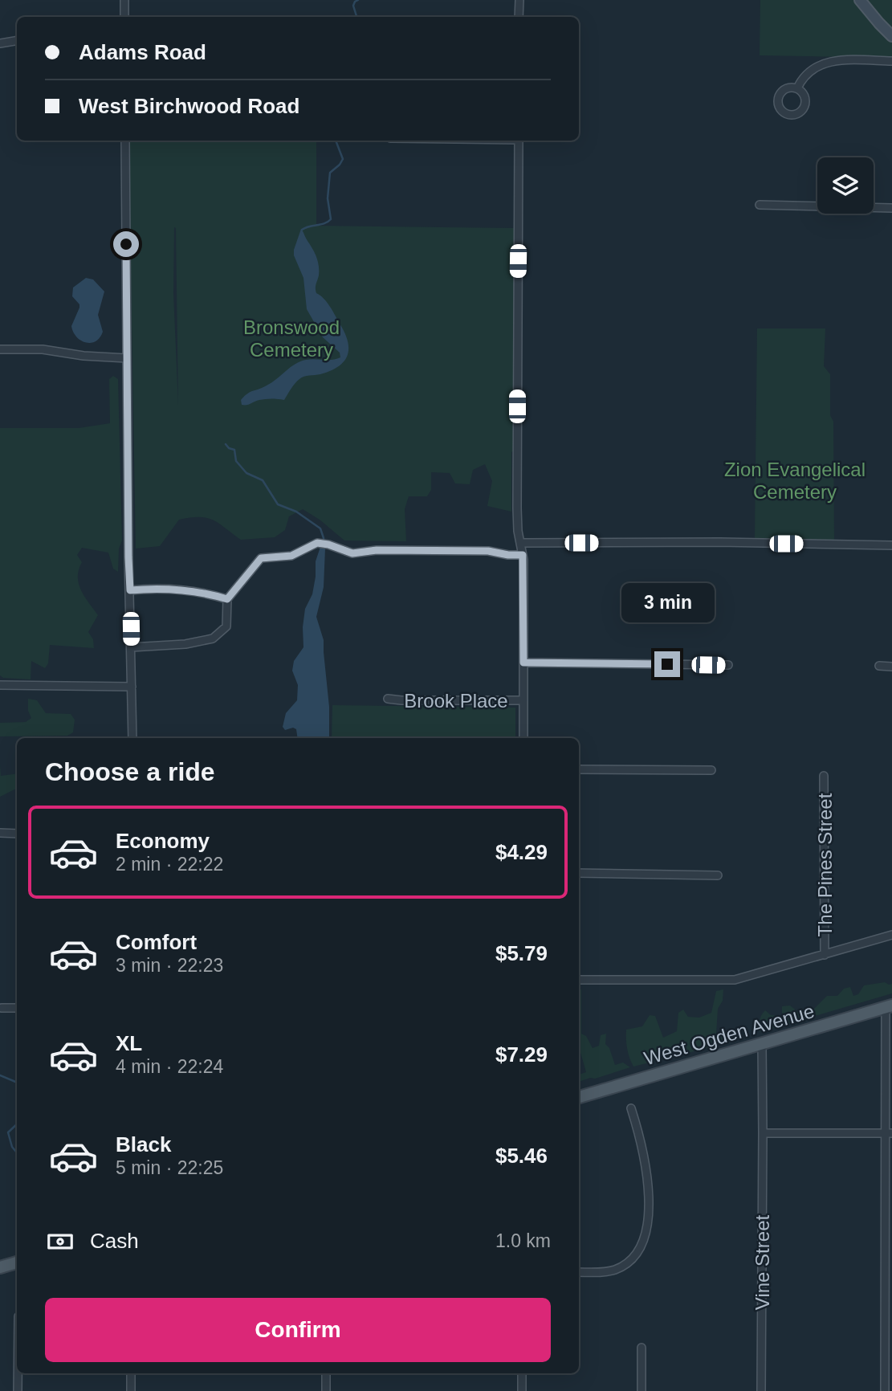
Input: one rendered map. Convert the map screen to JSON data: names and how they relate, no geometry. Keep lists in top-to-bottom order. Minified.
{"streets":{"main road":["West Ogden Avenue"],"street":["Brook Place","The Pines Street","Vine Street"]},"parks":["Bronswood Cemetery","Zion Evangelical Cemetery"],"page":{"banner":["Adams Road","West Birchwood Road"],"bubble":"3 min","heading":"Choose a ride","list":[{"name":"Economy","note":"2 min · 22:22","value":"$4.29"},{"name":"Comfort","note":"3 min · 22:23","value":"$5.79"},{"name":"XL","note":"4 min · 22:24","value":"$7.29"},{"name":"Black","note":"5 min · 22:25","value":"$5.46"}],"pay":["Cash","1.0 km"],"buttons":"Confirm"}}
